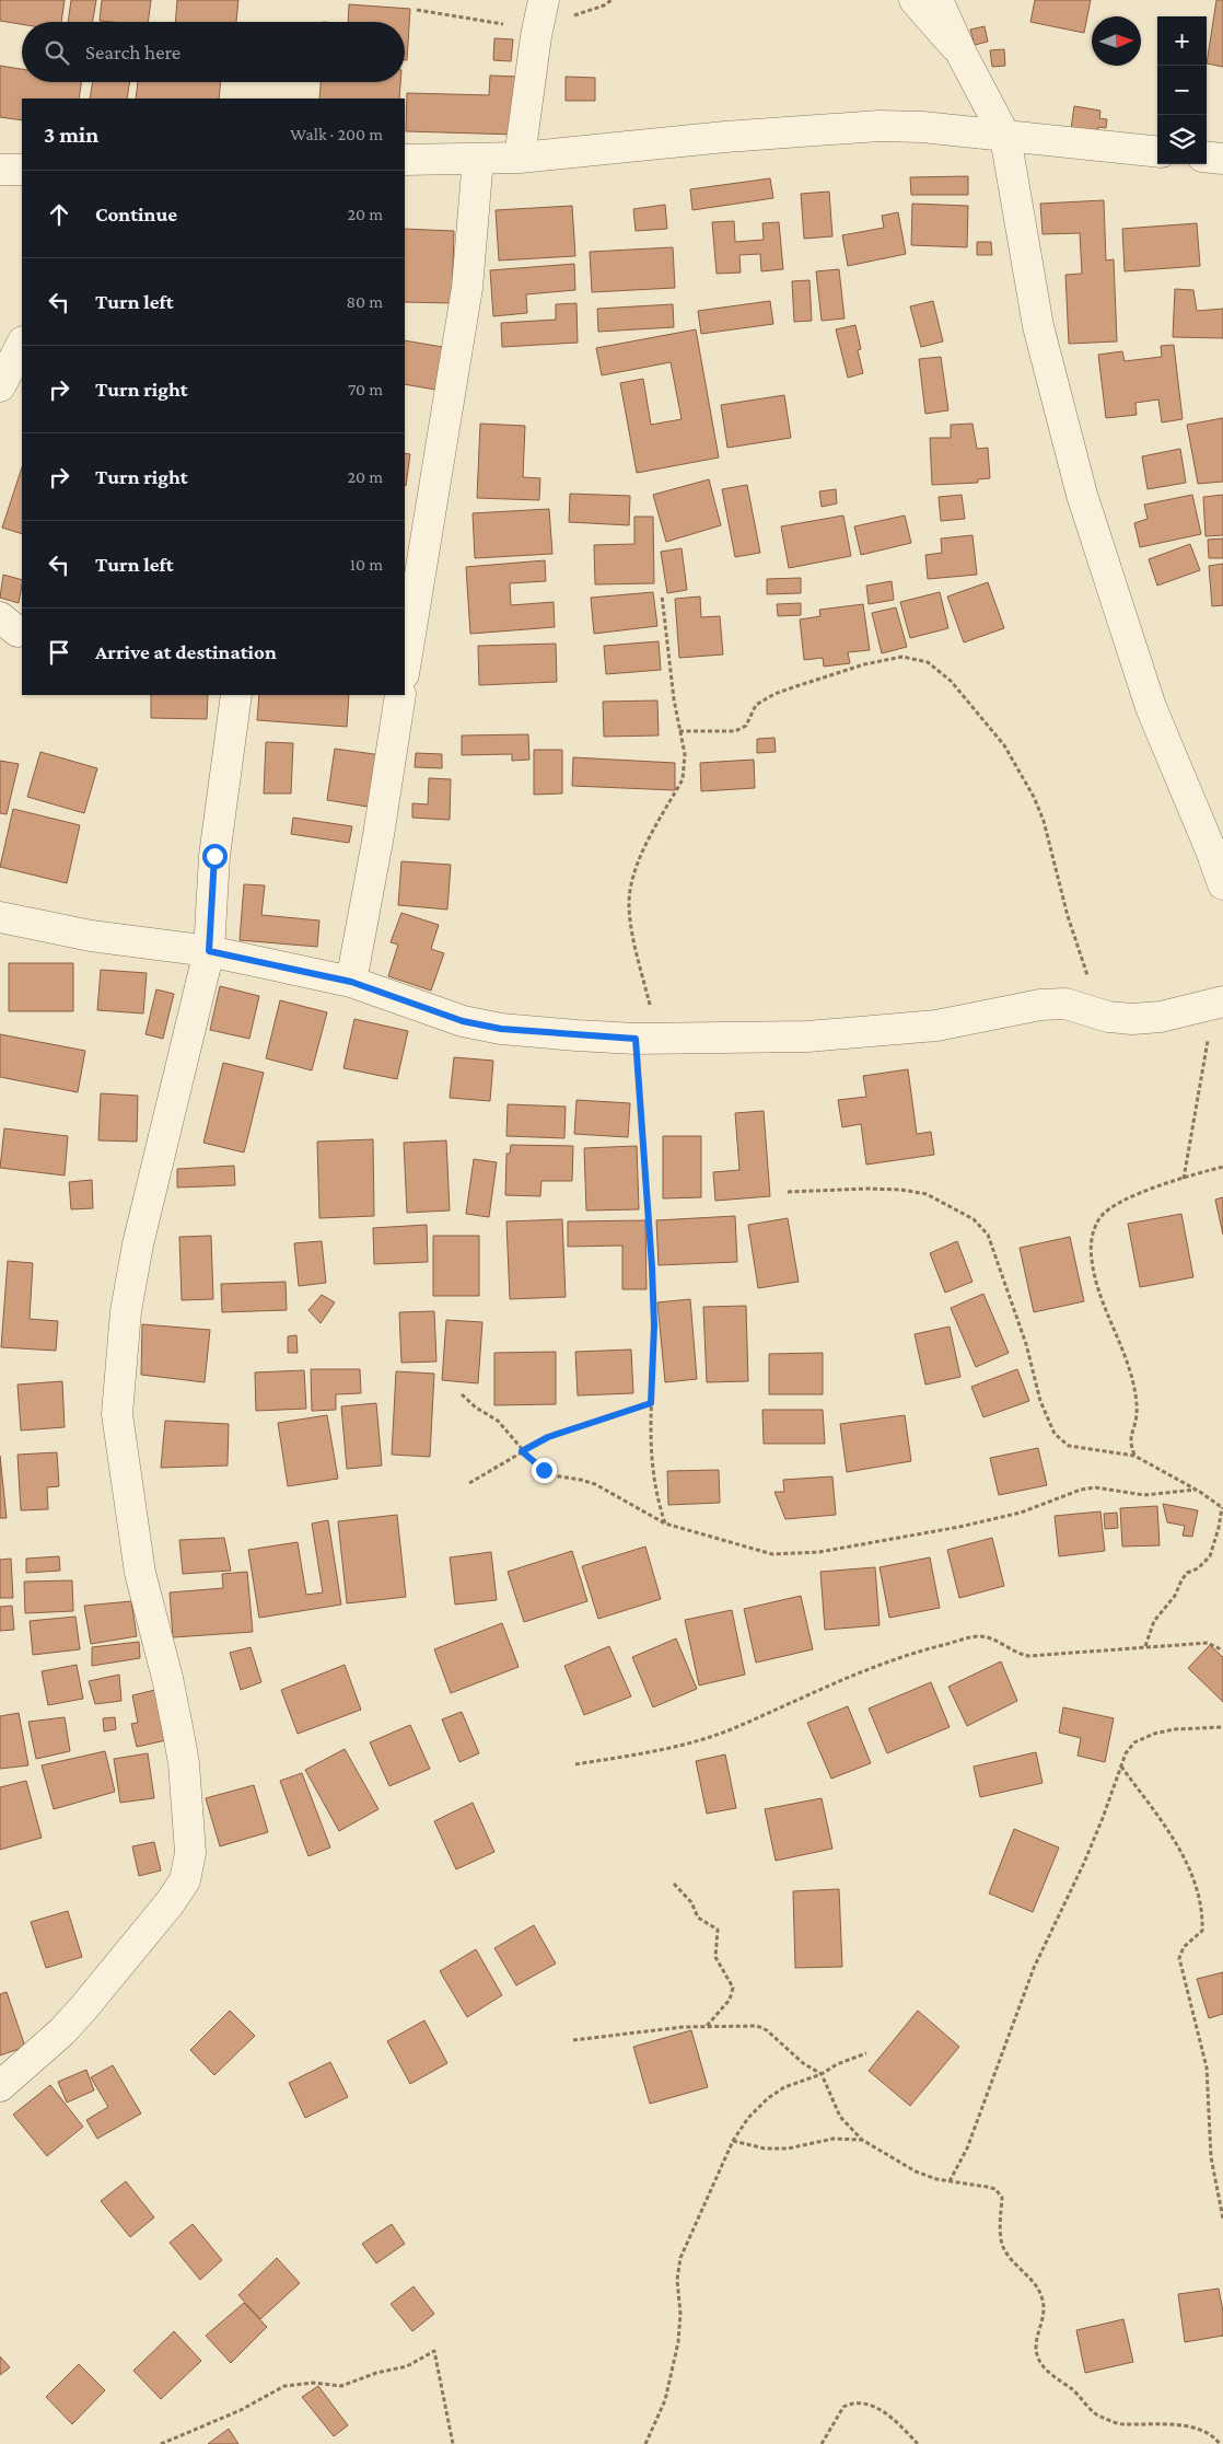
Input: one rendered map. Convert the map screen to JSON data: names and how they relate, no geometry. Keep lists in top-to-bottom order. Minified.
{"north":"right","page":{"map_buttons":["+","−"],"search":"Search here","heading":["3 min","Walk · 200 m"],"list":[["Continue","20 m"],["Turn left","80 m"],["Turn right","70 m"],["Turn right","20 m"],["Turn left","10 m"],"Arrive at destination"]}}
